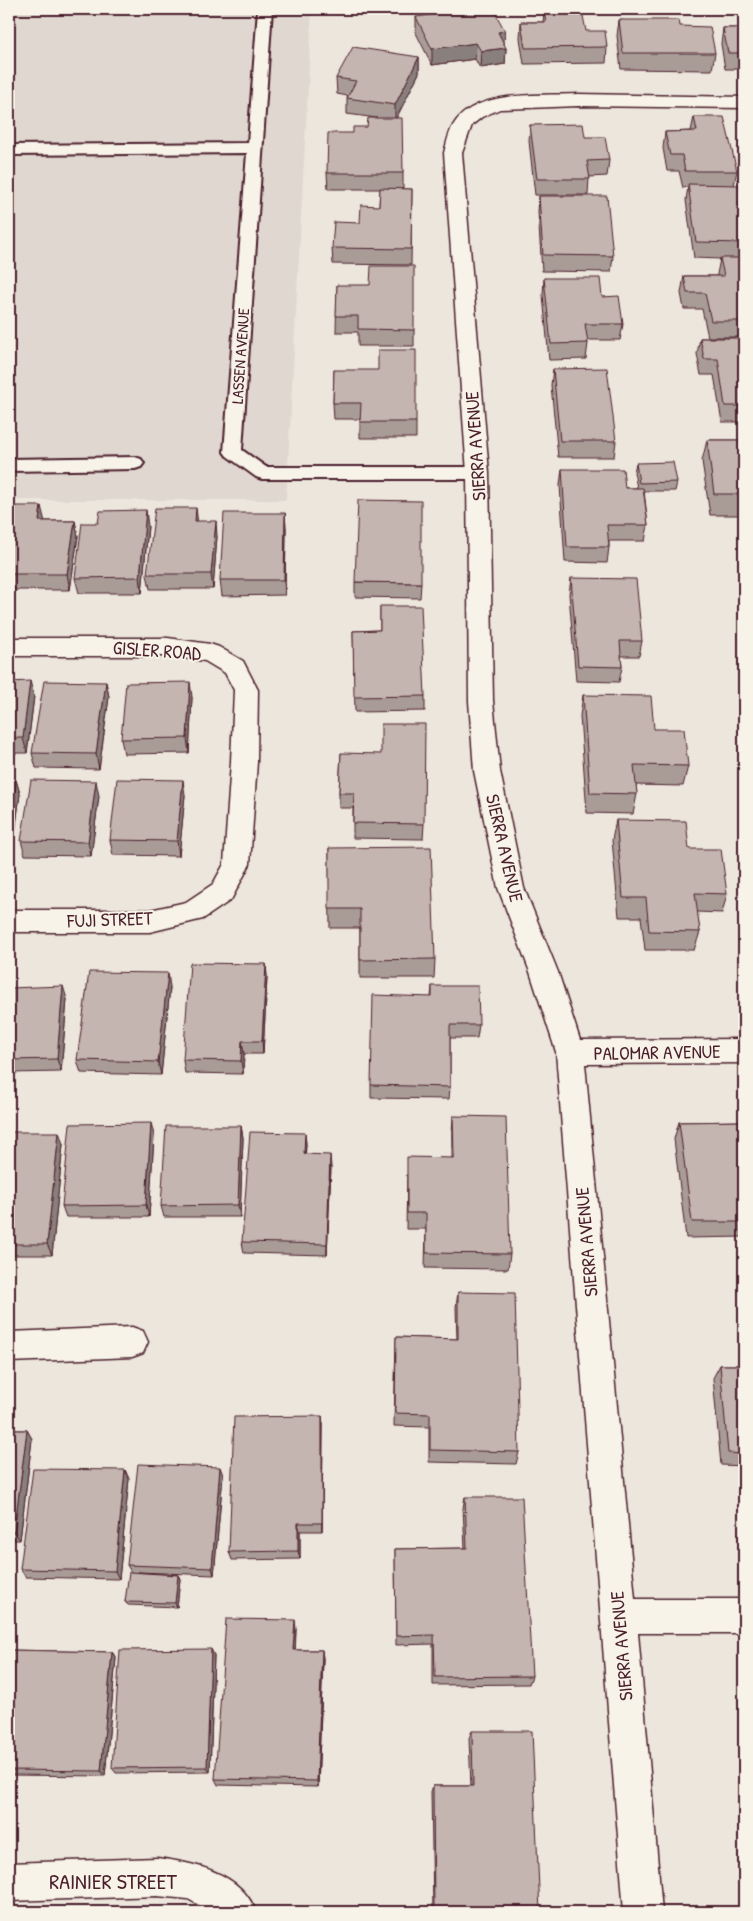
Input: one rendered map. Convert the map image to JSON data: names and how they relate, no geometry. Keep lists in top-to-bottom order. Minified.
{"streets":{"street":["SIERRA AVENUE","GISLER ROAD","FUJI STREET","PALOMAR AVENUE","RAINIER STREET"],"lane":["LASSEN AVENUE"]},"crossings":[["LASSEN AVENUE","SIERRA AVENUE"],["SIERRA AVENUE","PALOMAR AVENUE"],["GISLER ROAD","FUJI STREET"]]}
